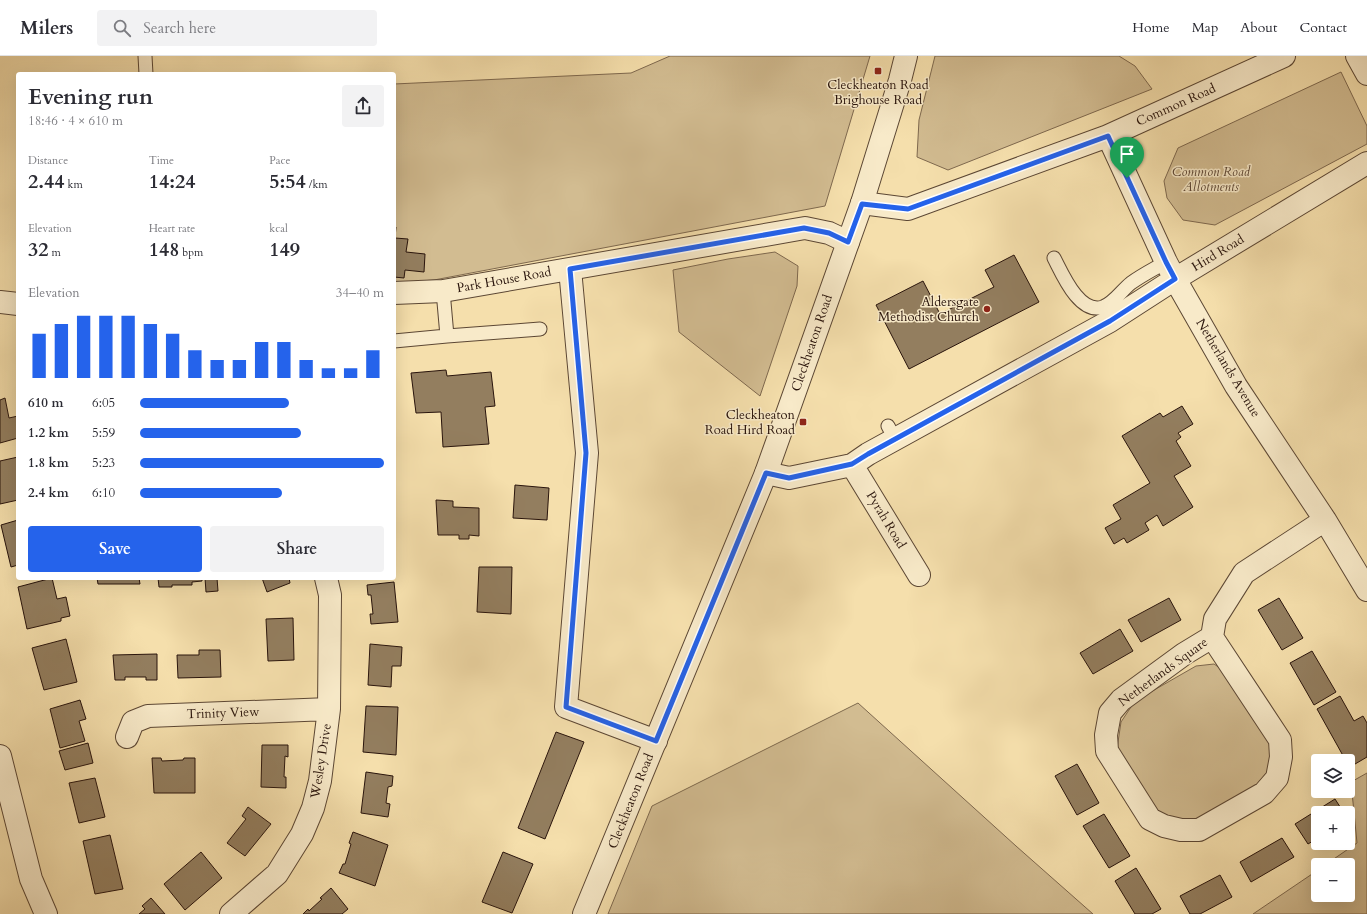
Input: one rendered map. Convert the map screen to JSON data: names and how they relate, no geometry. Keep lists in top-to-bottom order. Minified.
{"streets":{"street":["Common Road","Hird Road","Park House Road","Cleckheaton Road","Netherlands Avenue","Pyrah Road","Netherlands Square","Trinity View","Wesley Drive"]},"crossings":[["Common Road","Cleckheaton Road"],["Common Road","Netherlands Avenue"],["Hird Road","Cleckheaton Road"],["Hird Road","Netherlands Avenue"],["Hird Road","Pyrah Road"],["Park House Road","Cleckheaton Road"],["Netherlands Avenue","Netherlands Square"],["Trinity View","Wesley Drive"]],"parks":["Common Road Allotments"],"places":{"transit":["Cleckheaton Road Brighouse Road","Cleckheaton Road Hird Road"],"other":["Aldersgate Methodist Church"]},"page":{"header":"Milers","search":"Search here","nav":["Home","Map","About","Contact"],"heading":["Evening run","18:46 · 4 × 610 m"],"stats":[["Distance","2.44 km"],["Time","14:24"],["Pace","5:54 /km"],["Elevation","32 m"],["Heart rate","148 bpm"],["kcal","149"]],"chart":["Elevation","34–40 m"],"list":[{"name":"610 m","note":"6:05"},{"name":"1.2 km","note":"5:59"},{"name":"1.8 km","note":"5:23"},{"name":"2.4 km","note":"6:10"}],"buttons":["Save","Share"],"map_buttons":["+","−"]}}
